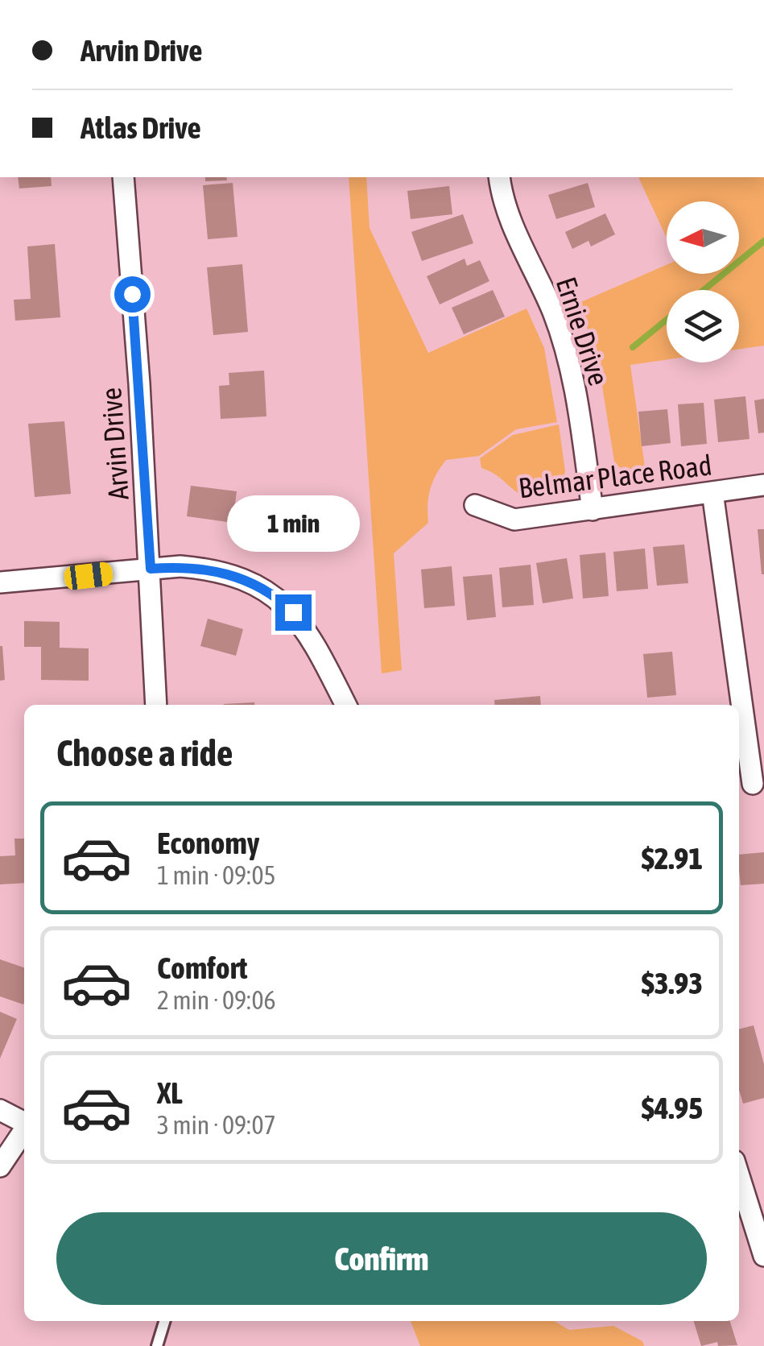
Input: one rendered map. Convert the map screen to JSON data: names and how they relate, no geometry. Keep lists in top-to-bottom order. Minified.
{"streets":{"street":["Ernie Drive","Arvin Drive","Belmar Place Road"]},"crossings":[["Ernie Drive","Belmar Place Road"]],"north":"left","page":{"banner":["Arvin Drive","Atlas Drive"],"bubble":"1 min","heading":"Choose a ride","list":[{"name":"Economy","note":"1 min · 09:05","value":"$2.91"},{"name":"Comfort","note":"2 min · 09:06","value":"$3.93"},{"name":"XL","note":"3 min · 09:07","value":"$4.95"}],"buttons":"Confirm"}}
